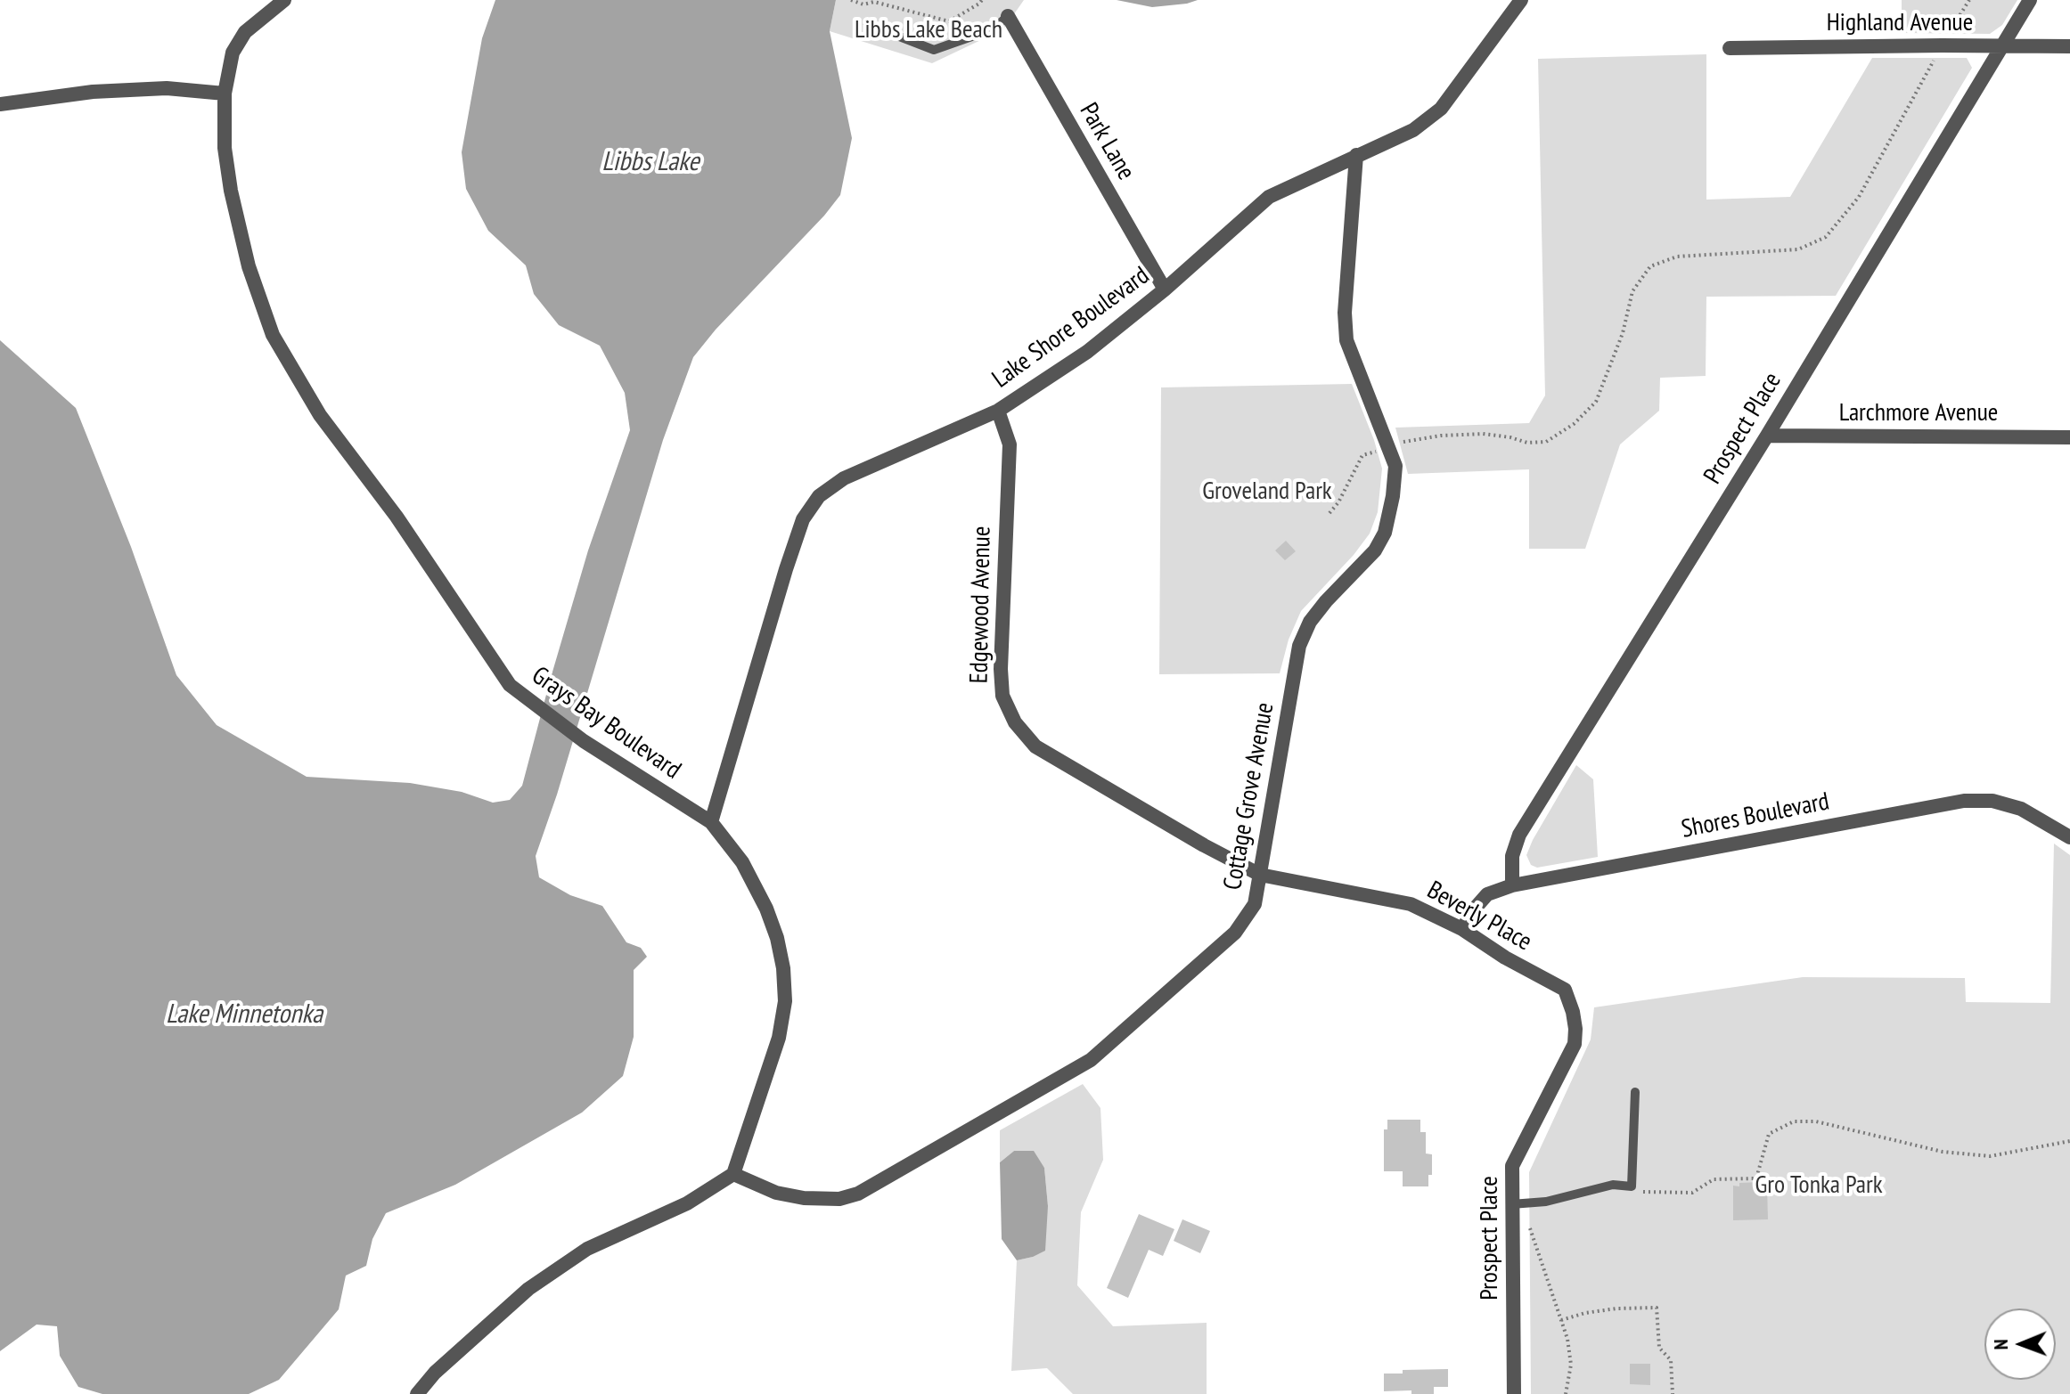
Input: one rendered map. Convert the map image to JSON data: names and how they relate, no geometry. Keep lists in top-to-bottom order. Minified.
{"streets":{"street":["Highland Avenue","Park Lane","Lake Shore Boulevard","Larchmore Avenue","Prospect Place","Edgewood Avenue","Grays Bay Boulevard","Cottage Grove Avenue","Shores Boulevard","Beverly Place"]},"crossings":[["Highland Avenue","Prospect Place"],["Park Lane","Lake Shore Boulevard"],["Lake Shore Boulevard","Edgewood Avenue"],["Lake Shore Boulevard","Grays Bay Boulevard"],["Lake Shore Boulevard","Cottage Grove Avenue"],["Larchmore Avenue","Prospect Place"],["Prospect Place","Shores Boulevard"],["Prospect Place","Beverly Place"],["Edgewood Avenue","Cottage Grove Avenue"],["Edgewood Avenue","Beverly Place"],["Grays Bay Boulevard","Cottage Grove Avenue"],["Cottage Grove Avenue","Beverly Place"],["Shores Boulevard","Beverly Place"]],"water":["Libbs Lake","Lake Minnetonka"],"parks":["Libbs Lake Beach","Groveland Park","Gro Tonka Park"],"north":"left"}
